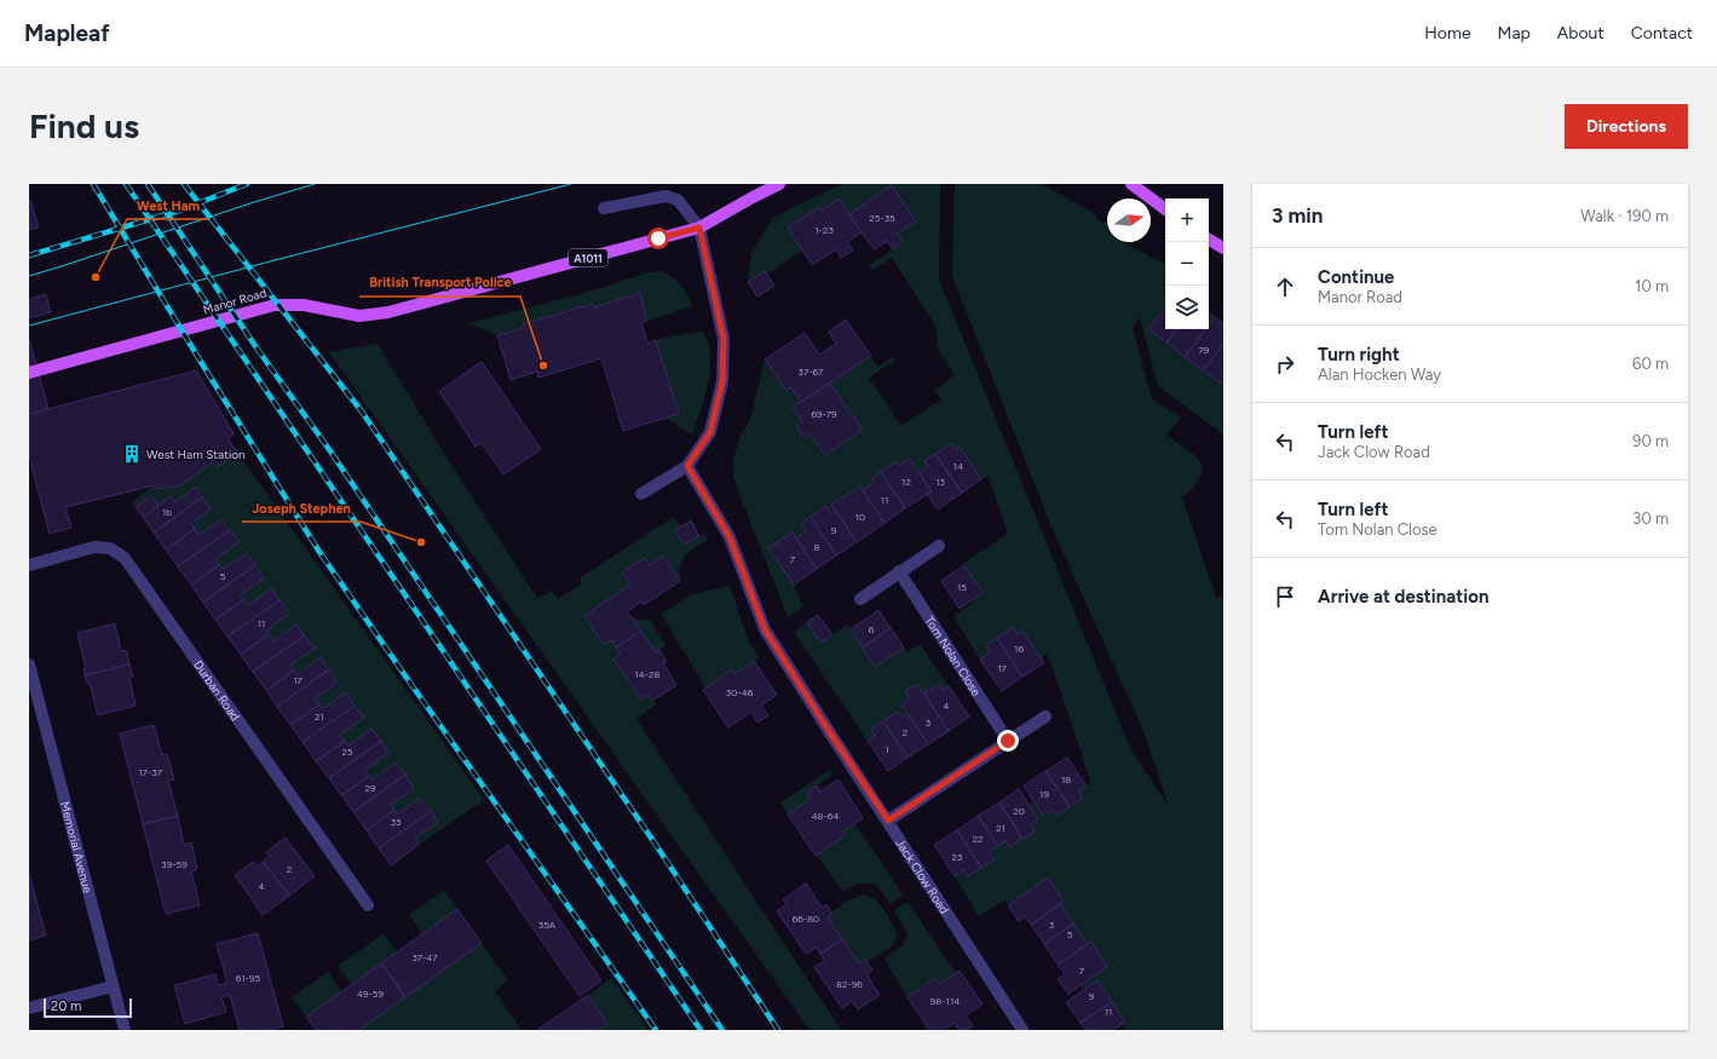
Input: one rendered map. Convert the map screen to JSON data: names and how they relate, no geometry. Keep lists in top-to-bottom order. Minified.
{"streets":{"main road":["A1011","Manor Road"],"street":["Tom Nolan Close","Durban Road","Memorial Avenue","Jack Clow Road"]},"places":{"other":["West Ham","British Transport Police","Joseph Stephen"],"building":["West Ham Station"]},"house_numbers":["25-35","1-23","79","37-67","69-79","14","12","13","11","1b","10","9","8","7","5","15","11","6","16","17","14-28","17","30-46","4","21","3","2","1","25","17-37","18","29","19","20","48-64","33","21","22","23","39-59","2","4","66-80","35A","3","5","37-47","7","61-95","82-96","49-59","9","98-114","11"],"scale_bar":"20 m","north":"right","page":{"header":"Mapleaf","nav":["Home","Map","About","Contact"],"buttons":"Directions","title":"Find us","heading":["3 min","Walk · 190 m"],"map_buttons":["+","−"],"list":[["Continue","Manor Road","10 m"],["Turn right","Alan Hocken Way","60 m"],["Turn left","Jack Clow Road","90 m"],["Turn left","Tom Nolan Close","30 m"],"Arrive at destination"],"scale":"20 m"}}
